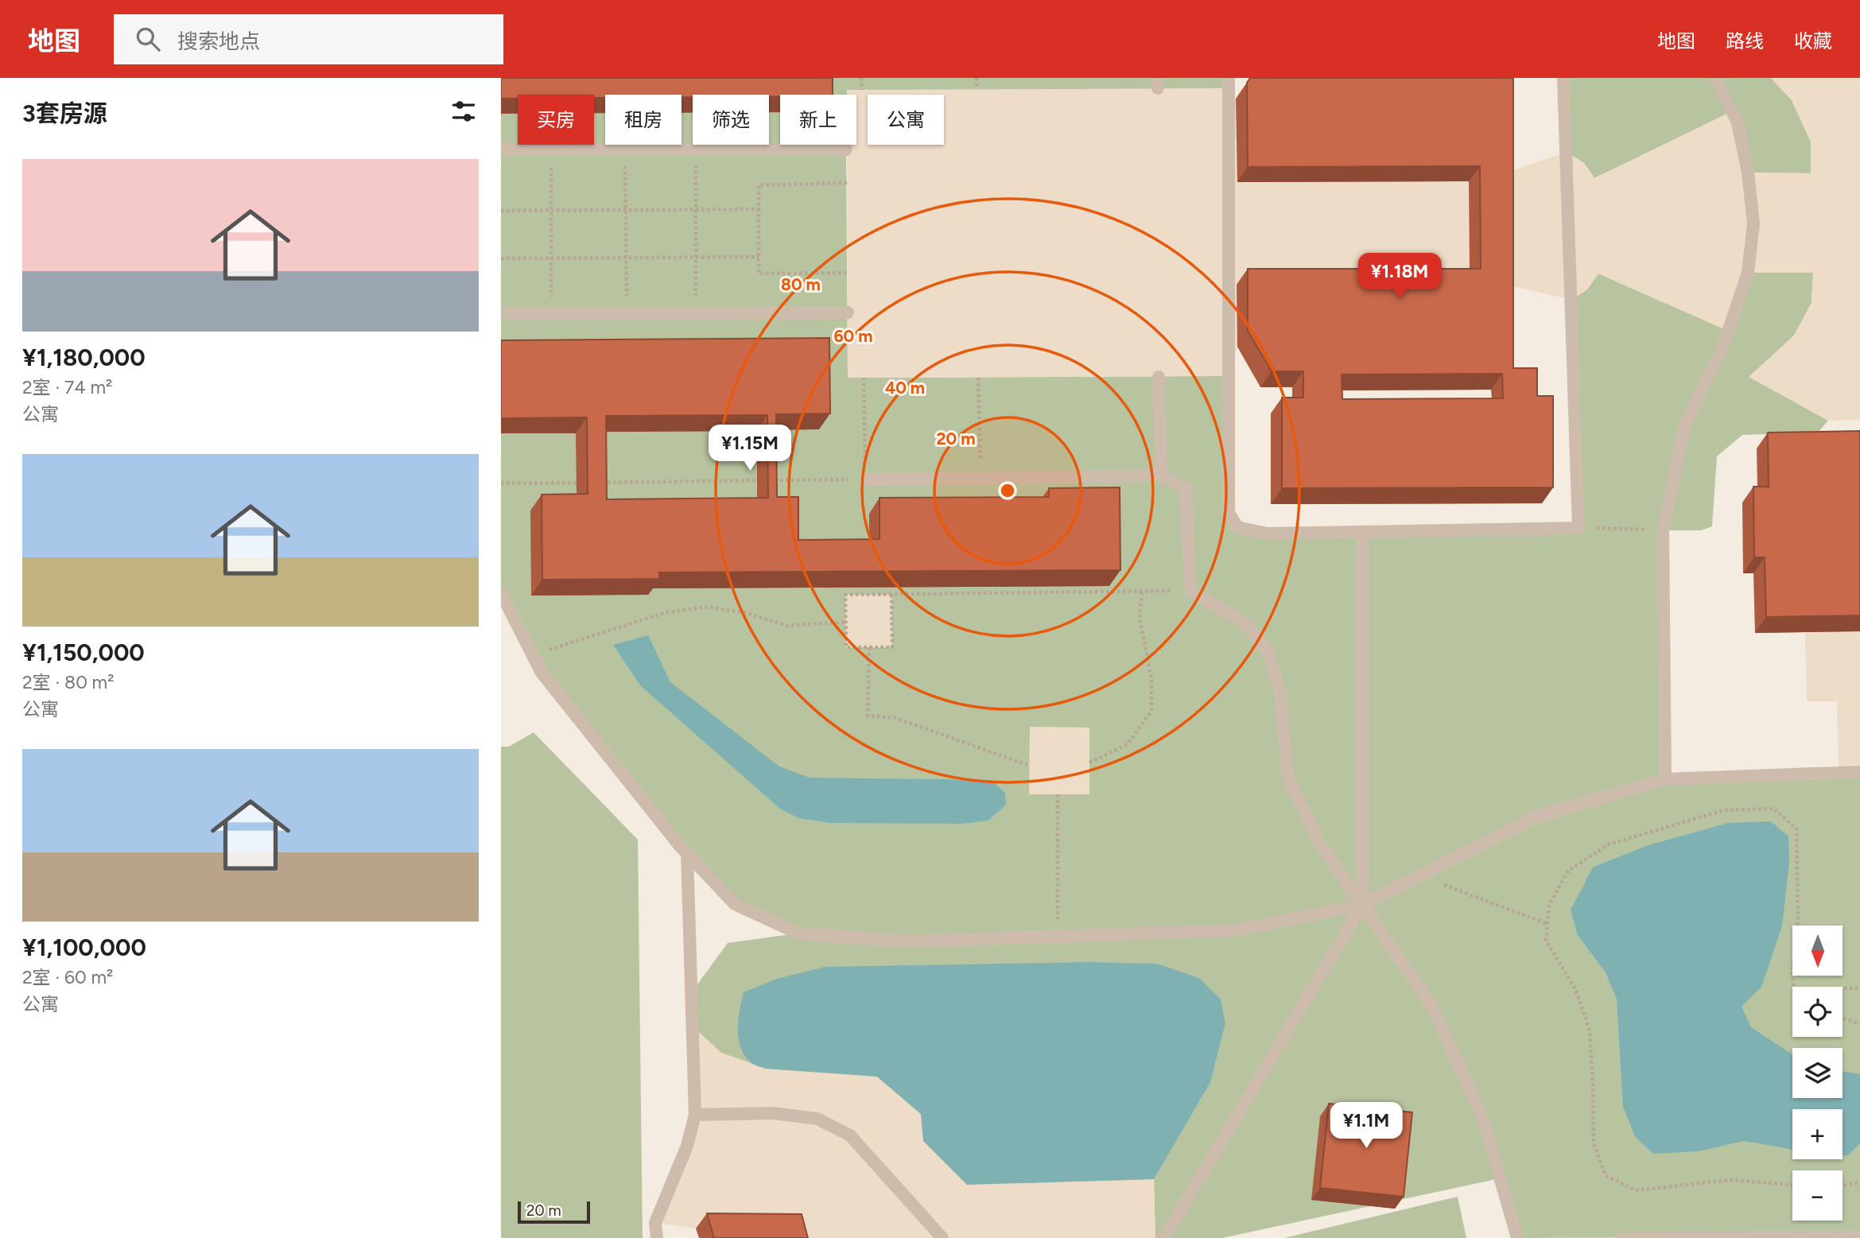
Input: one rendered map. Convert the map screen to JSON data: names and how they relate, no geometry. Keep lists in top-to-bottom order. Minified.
{"scale_bar":"20 m","north":"bottom","page":{"header":"地图","search":"搜索地点","nav":["地图","路线","收藏"],"heading":"3套房源","chip":["买房","租房","筛选","新上","公寓"],"list":[{"name":"¥1,180,000","note":"2室 · 74 m² · 公寓"},{"name":"¥1,150,000","note":"2室 · 80 m² · 公寓"},{"name":"¥1,100,000","note":"2室 · 60 m² · 公寓"}],"price":["¥1.18M","¥1.15M","¥1.1M"],"map_buttons":["+","−"],"scale":"20 m"},"rings":["80 m","60 m","40 m","20 m"]}
